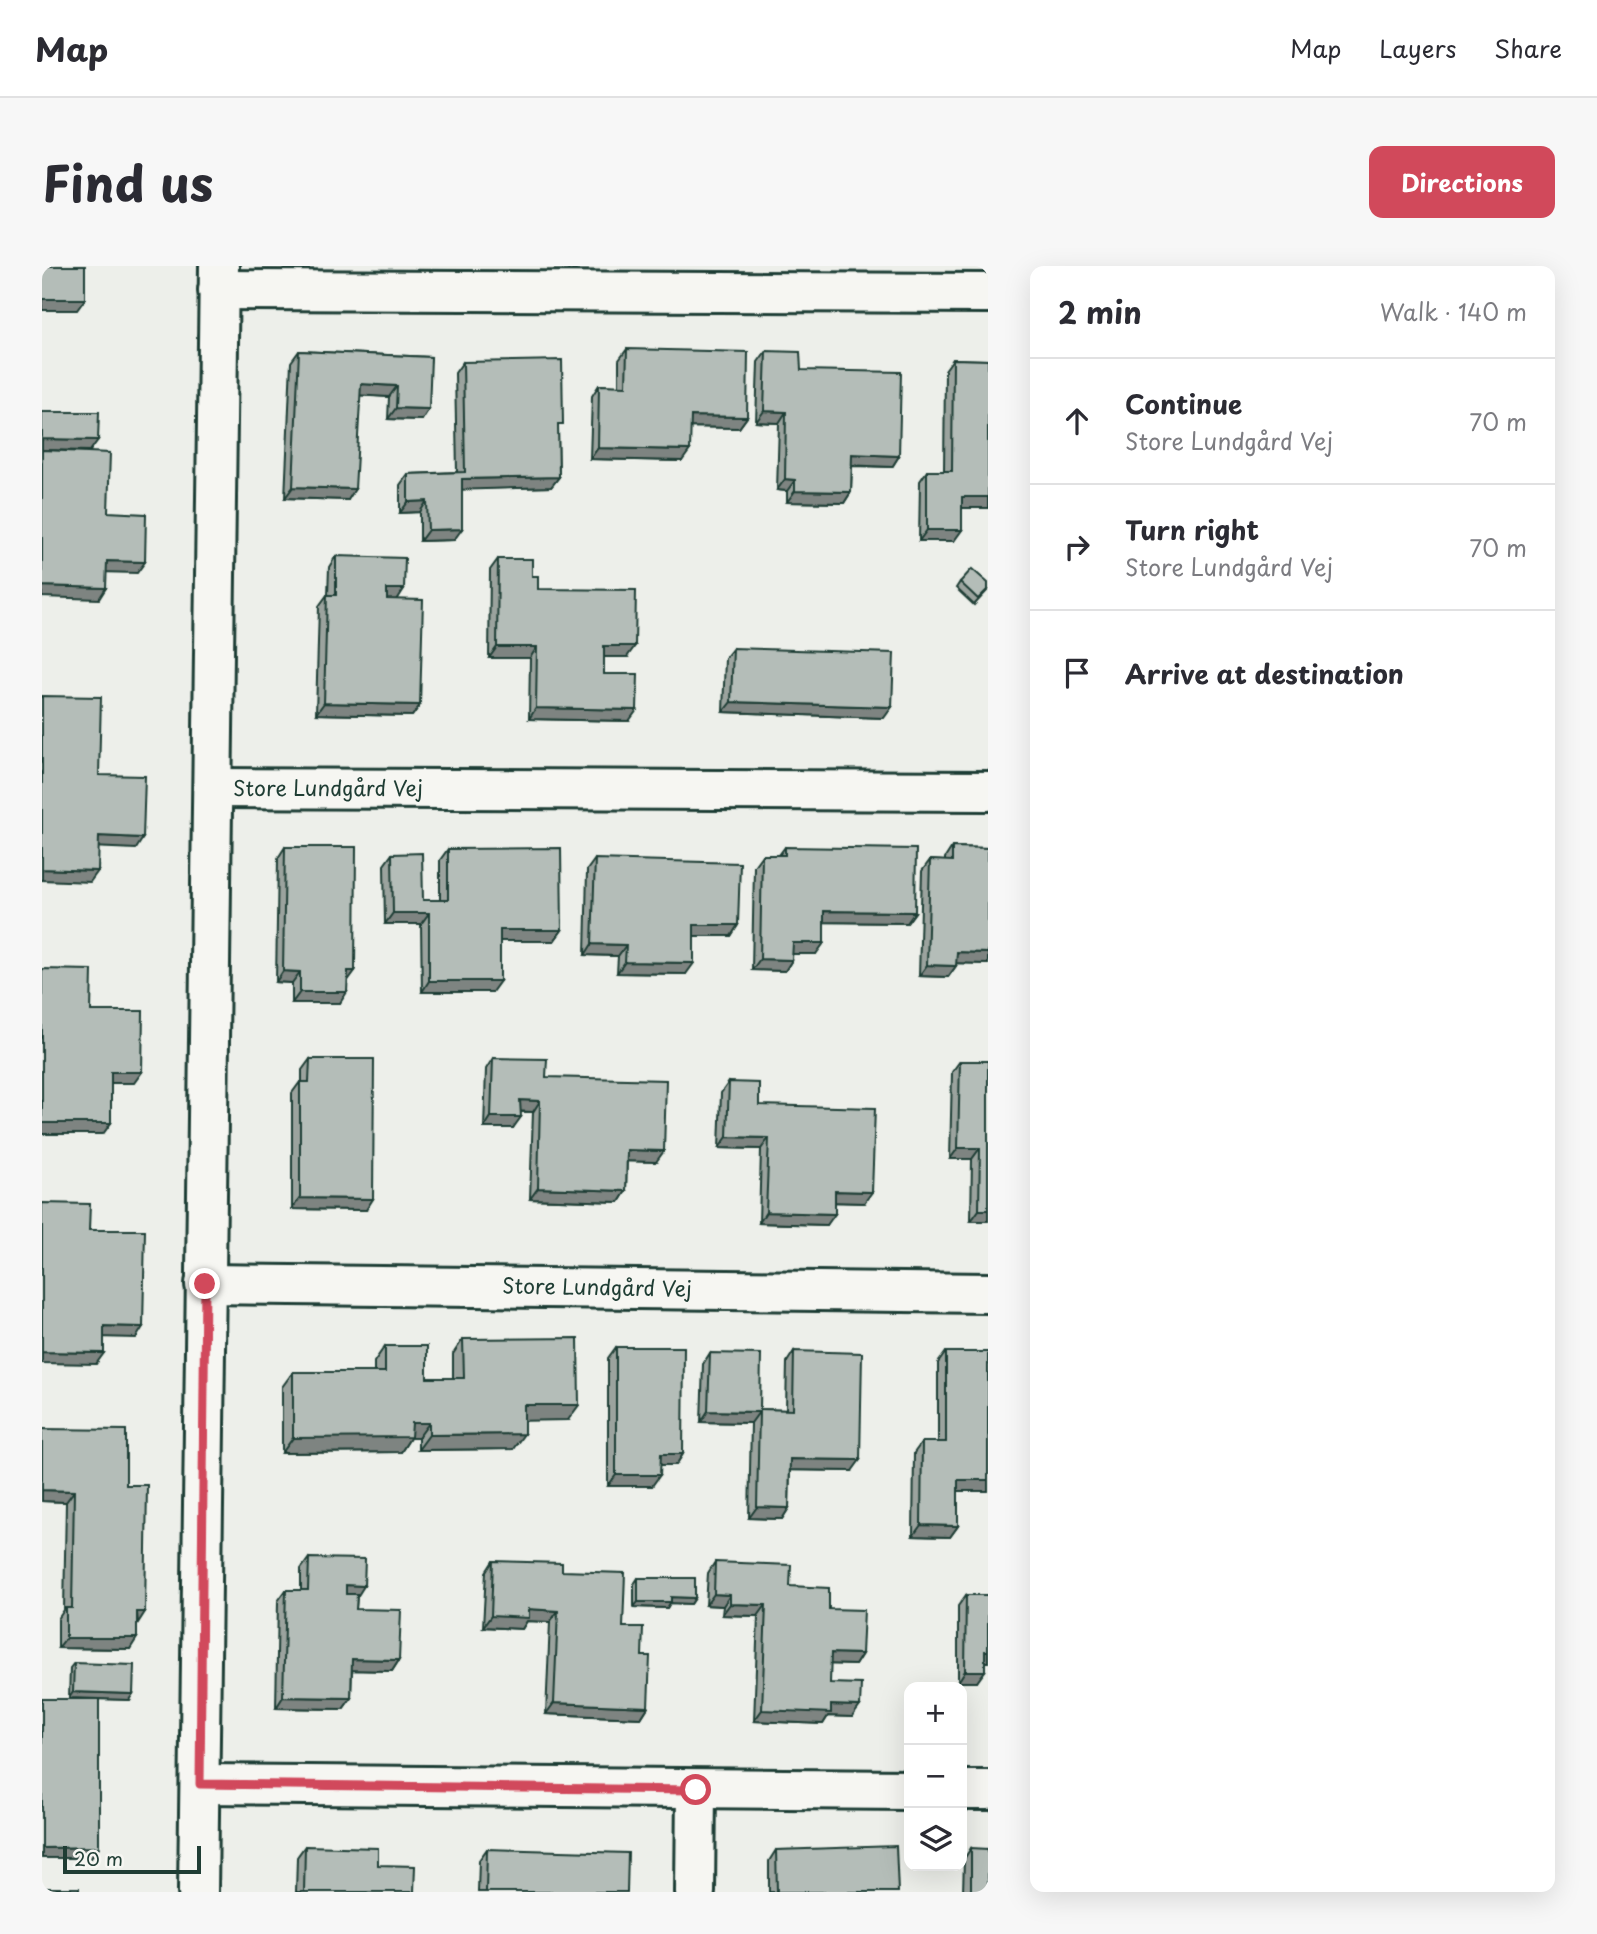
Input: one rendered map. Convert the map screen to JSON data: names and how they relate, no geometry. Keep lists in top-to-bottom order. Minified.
{"streets":{"street":["Store Lundgård Vej"]},"scale_bar":"20 m","page":{"header":"Map","nav":["Map","Layers","Share"],"title":"Find us","buttons":"Directions","heading":["2 min","Walk · 140 m"],"list":[["Continue","Store Lundgård Vej","70 m"],["Turn right","Store Lundgård Vej","70 m"],"Arrive at destination"],"map_buttons":["+","−"],"scale":"20 m"}}
